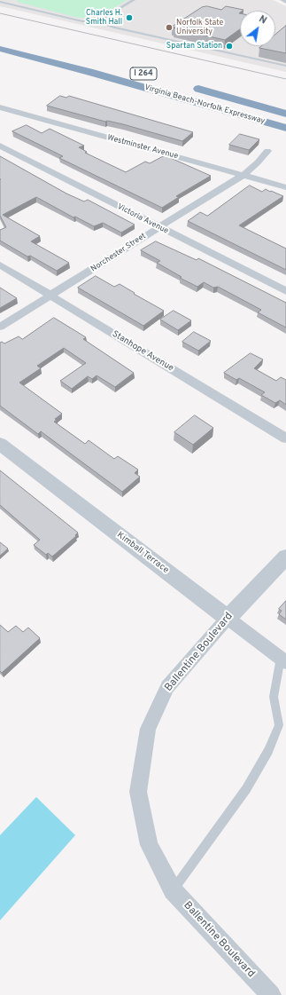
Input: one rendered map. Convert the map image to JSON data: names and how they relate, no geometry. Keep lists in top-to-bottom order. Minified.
{"streets":{"highway":["I 264","Virginia Beach-Norfolk Expressway"],"street":["Westminster Avenue","Victoria Avenue","Norchester Street","Stanhope Avenue","Kimball Terrace","Ballentine Boulevard"]},"crossings":[["Westminster Avenue","Norchester Street"],["Victoria Avenue","Norchester Street"],["Norchester Street","Stanhope Avenue"],["Kimball Terrace","Ballentine Boulevard"]],"places":["Charles H. Smith Hall","Norfolk State University","Spartan Station"],"north":"top right"}
